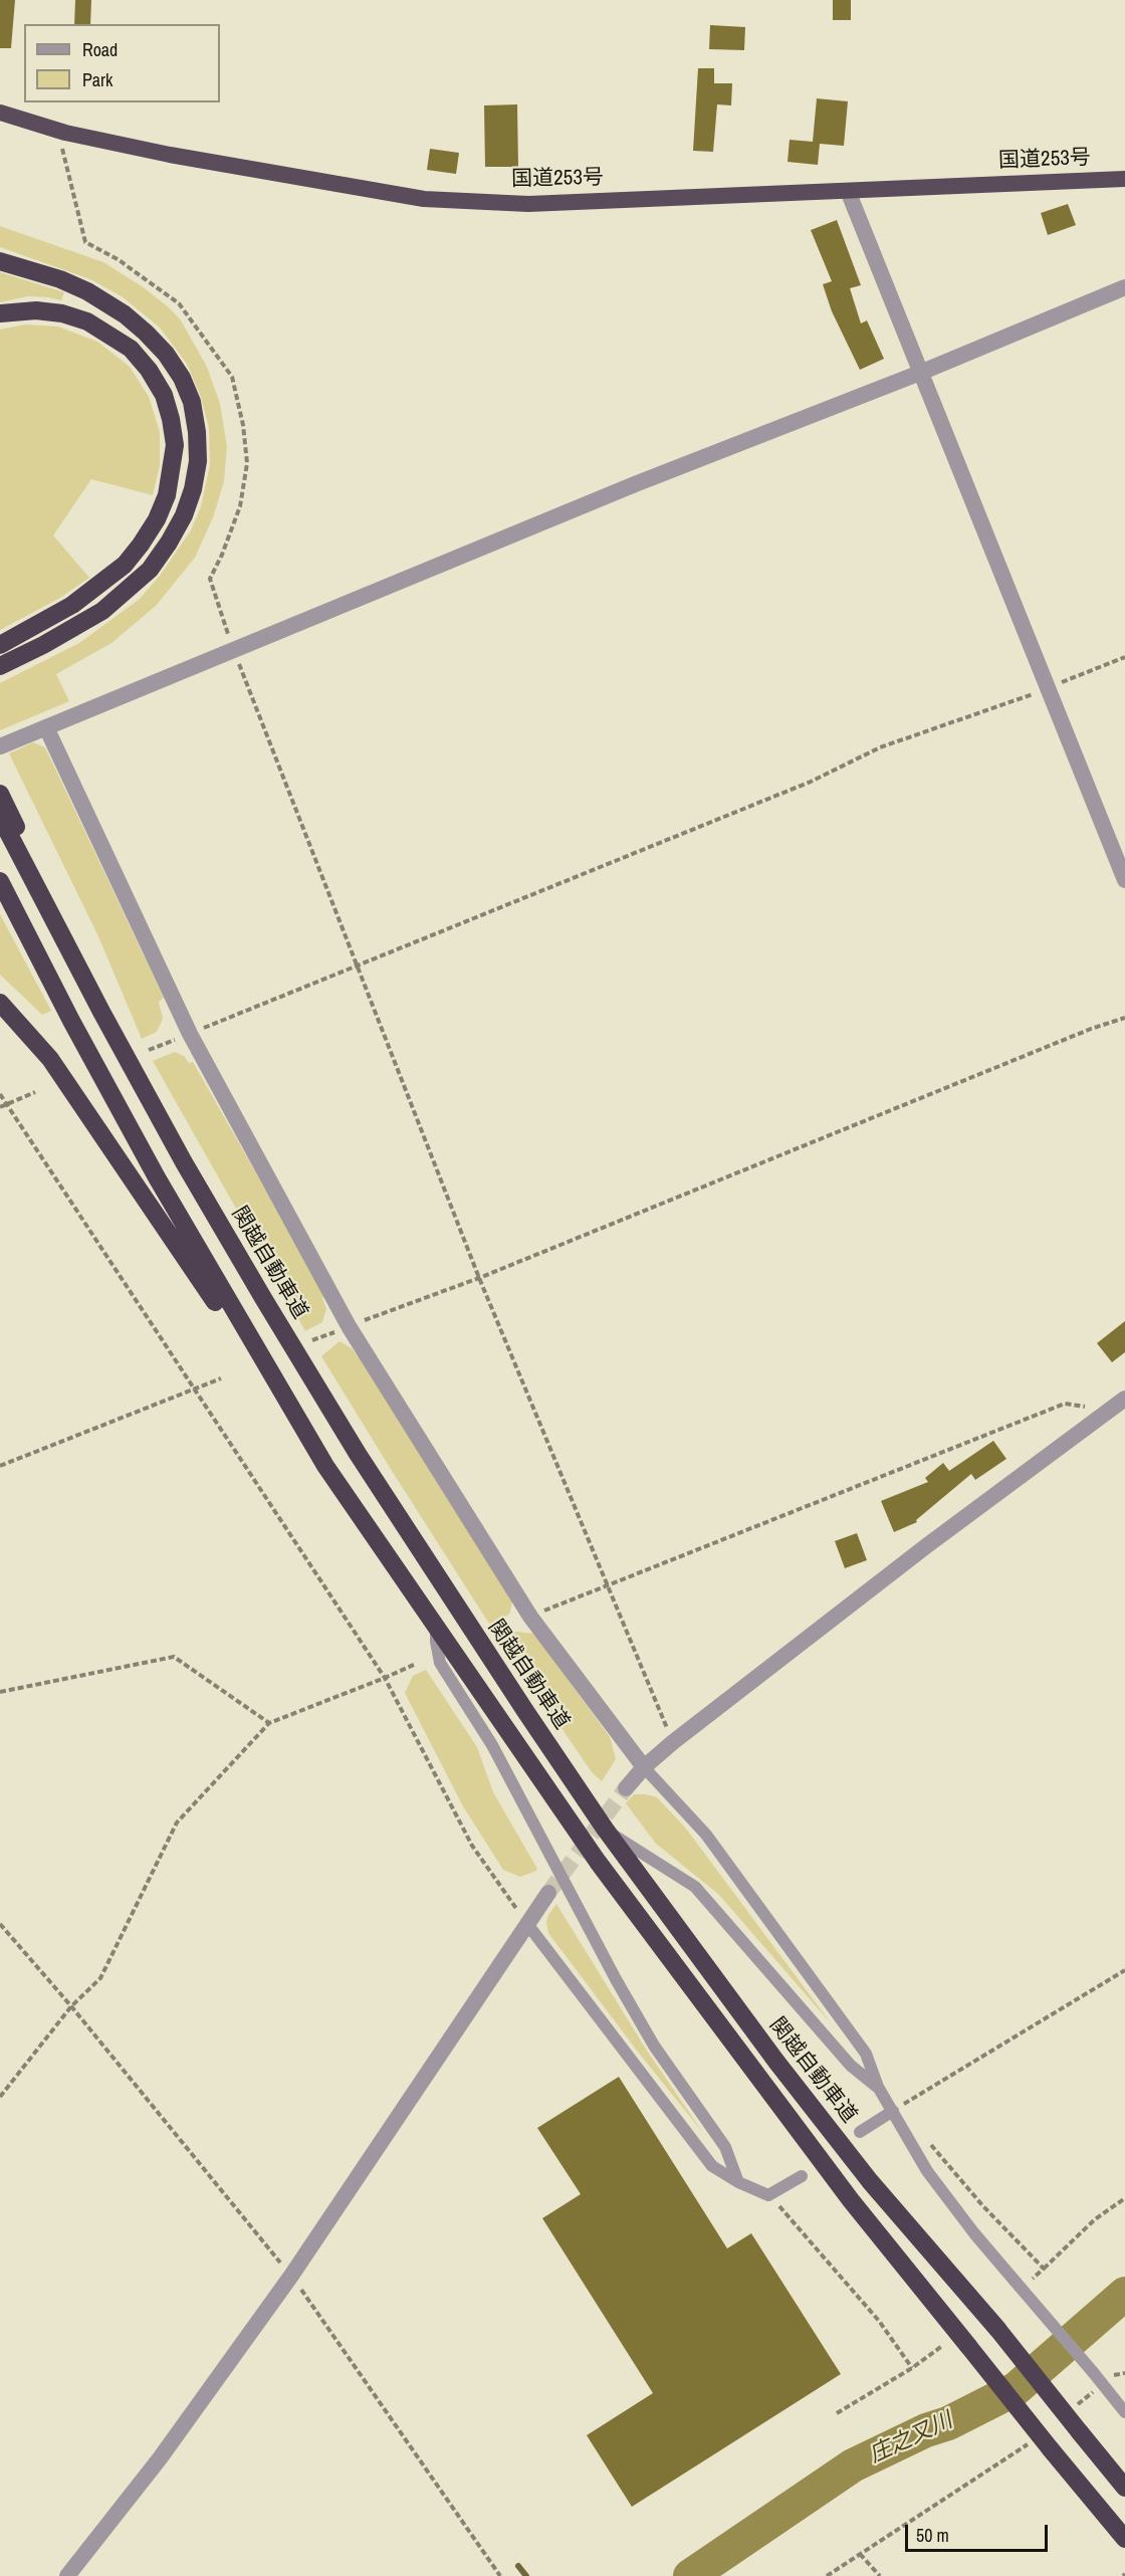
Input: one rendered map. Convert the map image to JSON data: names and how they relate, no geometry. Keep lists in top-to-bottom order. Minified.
{"streets":{"highway":["国道253号","関越自動車道"]},"water":["庄之又川"],"legend":["Road","Park"],"scale_bar":"50 m"}
